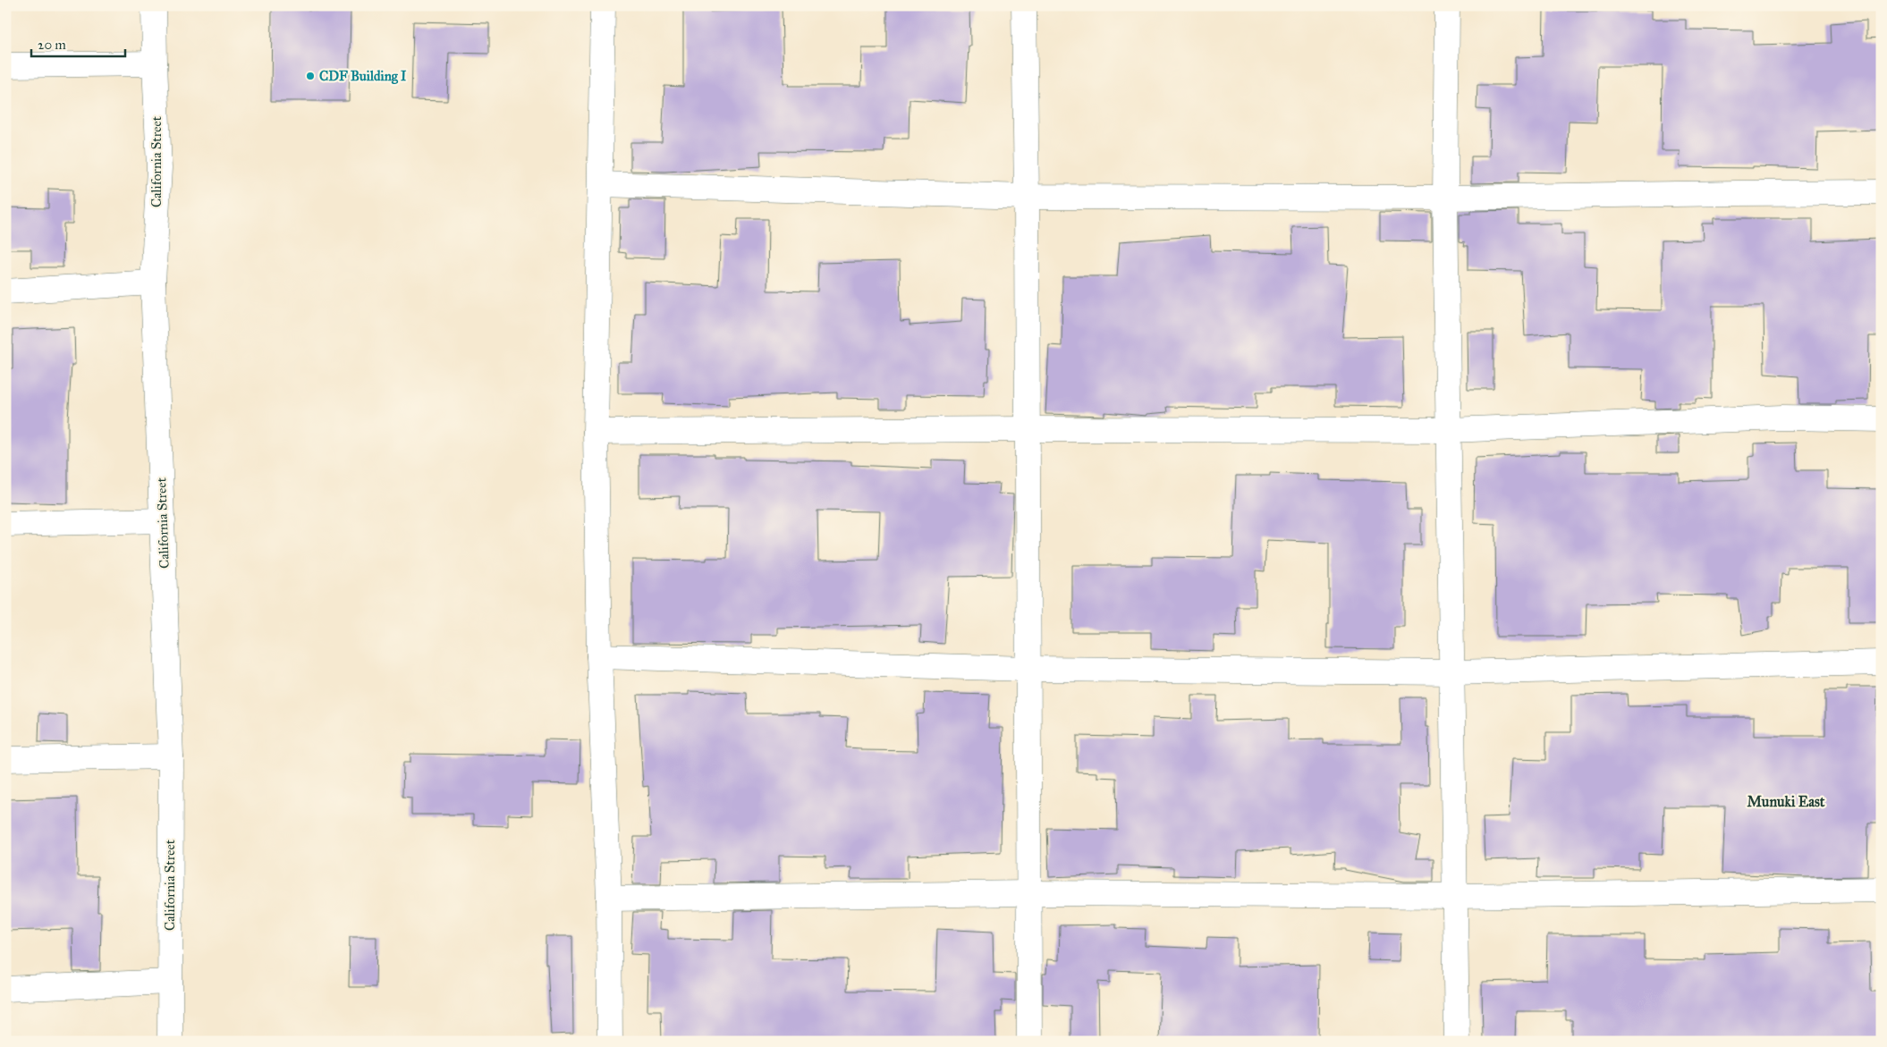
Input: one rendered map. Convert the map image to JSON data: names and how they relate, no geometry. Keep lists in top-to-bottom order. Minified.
{"streets":{"street":["California Street"]},"districts":["Munuki East"],"places":["CDF Building I"],"scale_bar":"20 m"}
